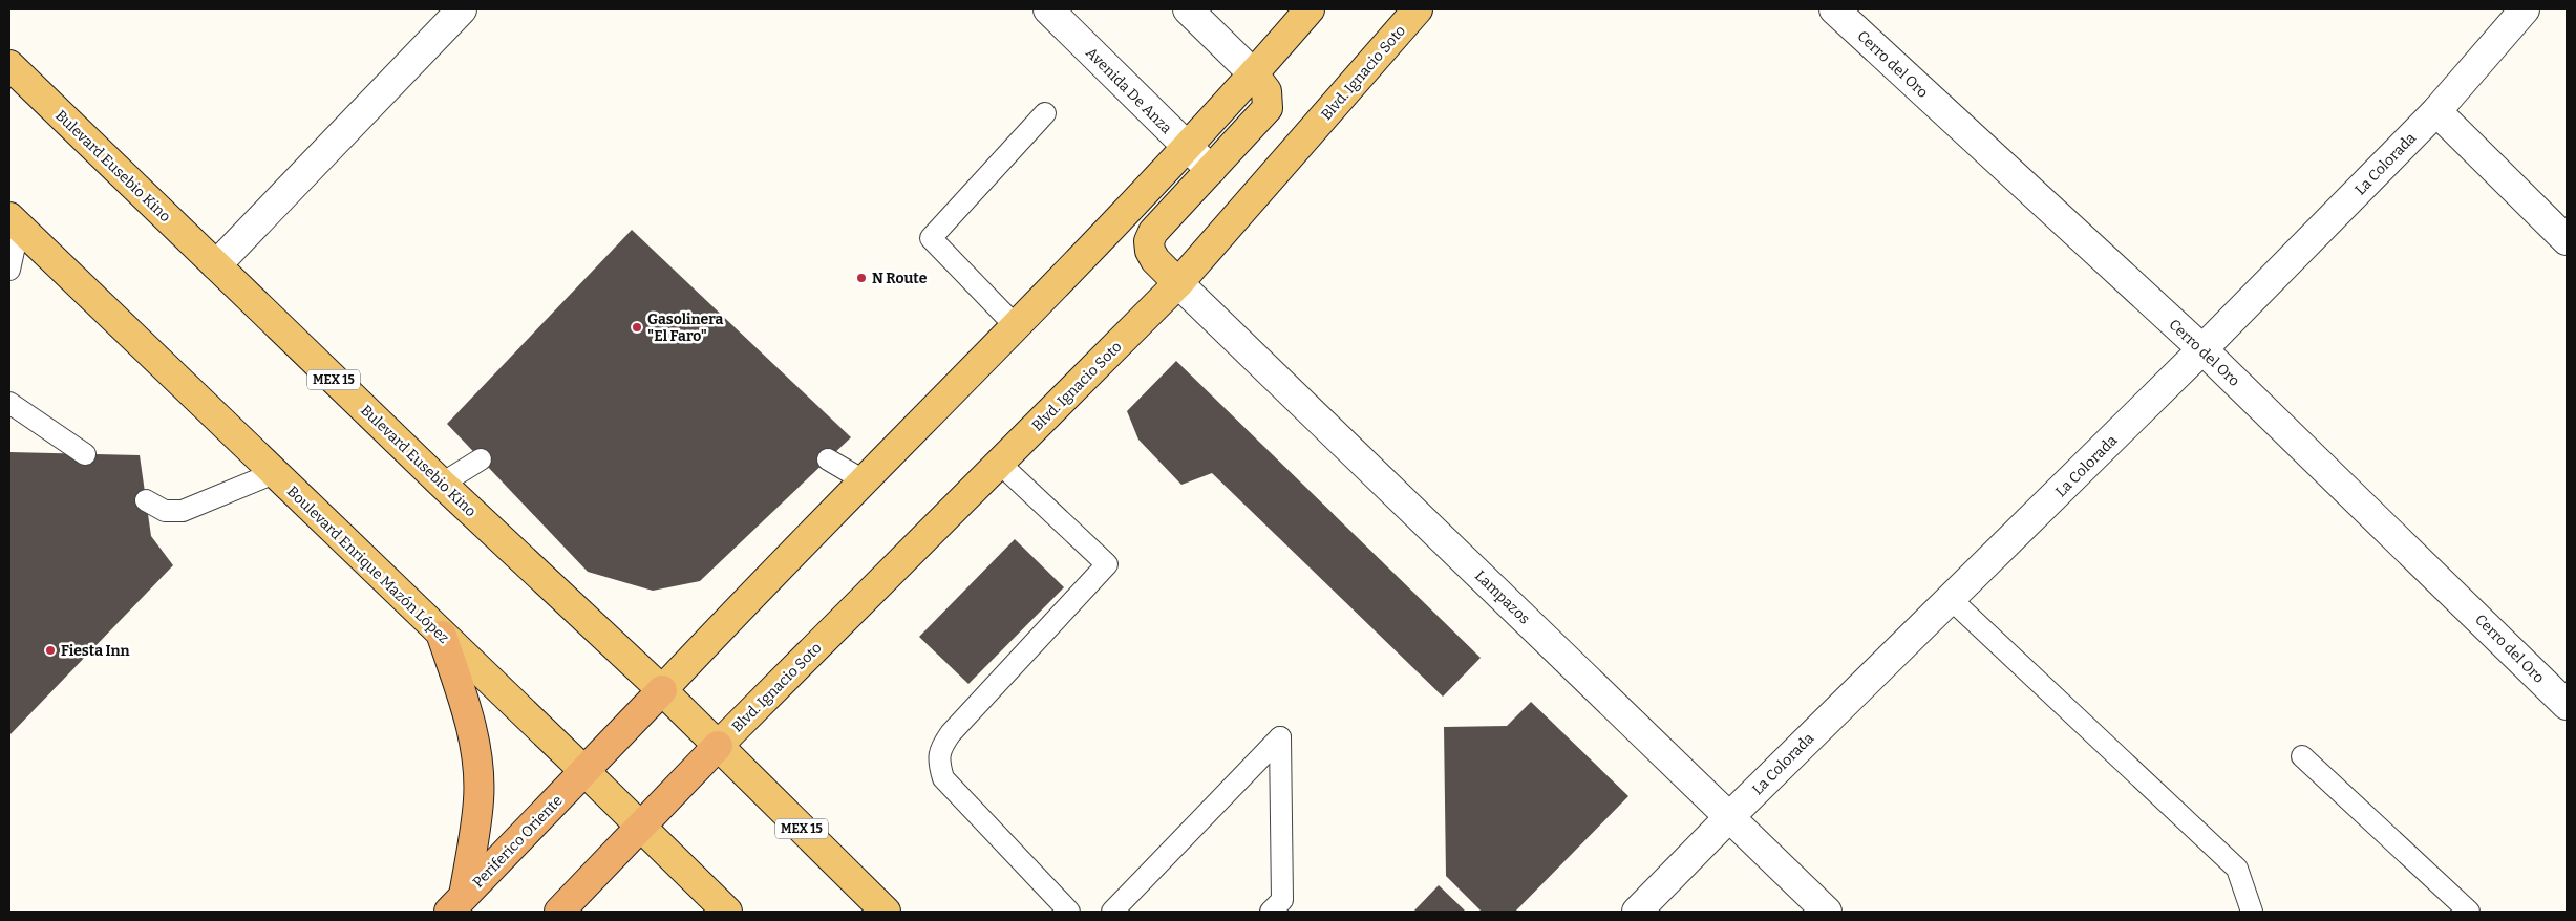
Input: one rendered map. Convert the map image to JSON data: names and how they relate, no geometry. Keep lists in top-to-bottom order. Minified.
{"streets":{"highway":["Periferico Oriente"],"main road":["Blvd. Ignacio Soto","Bulevard Eusebio Kino","MEX 15","Boulevard Enrique Mazón López"],"street":["Cerro del Oro","Avenida De Anza","La Colorada","Lampazos"]},"crossings":[["Cerro del Oro","La Colorada"],["Blvd. Ignacio Soto","Bulevard Eusebio Kino"],["Blvd. Ignacio Soto","MEX 15"],["Blvd. Ignacio Soto","Lampazos"],["La Colorada","Lampazos"],["Bulevard Eusebio Kino","MEX 15"],["Bulevard Eusebio Kino","Periferico Oriente"],["Boulevard Enrique Mazón López","Periferico Oriente"]],"places":["N Route","Gasolinera \"El Faro\"","Fiesta Inn"]}
